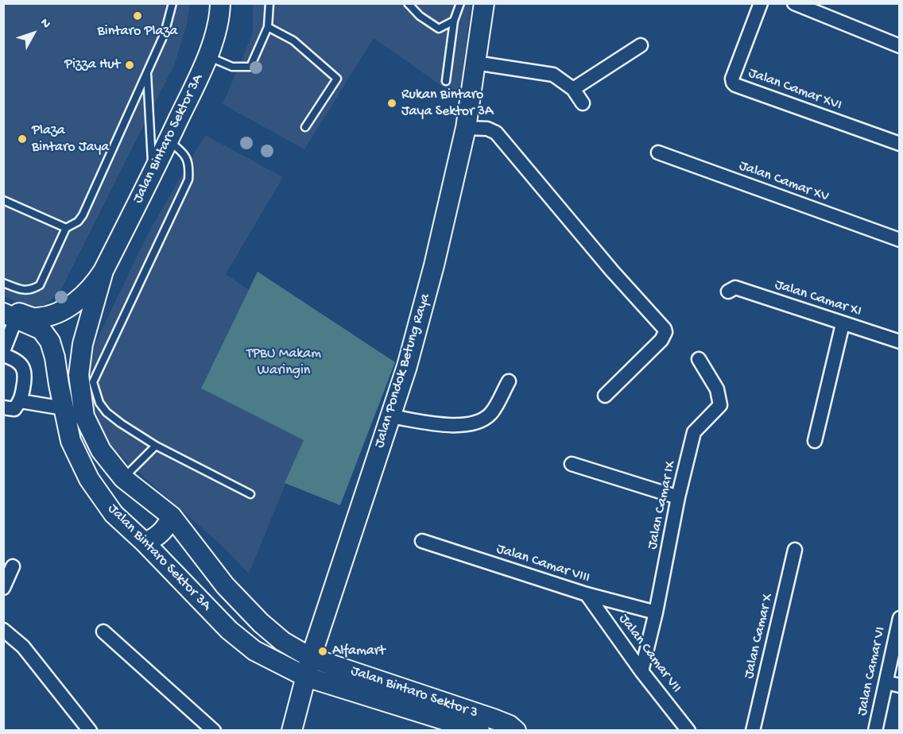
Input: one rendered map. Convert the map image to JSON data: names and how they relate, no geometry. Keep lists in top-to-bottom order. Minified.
{"streets":{"main road":["Jalan Bintaro Sektor 3A","Jalan Pondok Betung Raya","Jalan Bintaro Sektor 3"],"street":["Jalan Camar XVI","Jalan Camar XV","Jalan Camar XI","Jalan Camar IX","Jalan Camar VIII","Jalan Camar X","Jalan Camar VII","Jalan Camar VI"]},"crossings":[["Jalan Bintaro Sektor 3A","Jalan Pondok Betung Raya"],["Jalan Bintaro Sektor 3A","Jalan Bintaro Sektor 3"],["Jalan Pondok Betung Raya","Jalan Bintaro Sektor 3"],["Jalan Camar IX","Jalan Camar VIII"],["Jalan Camar IX","Jalan Camar VII"],["Jalan Camar VIII","Jalan Camar VII"]],"parks":["TPBU Makam Waringin"],"places":["Bintaro Plaza","Pizza Hut","Rukan Bintaro Jaya Sektor 3A","Plaza Bintaro Jaya","Alfamart"],"north":"top right"}
